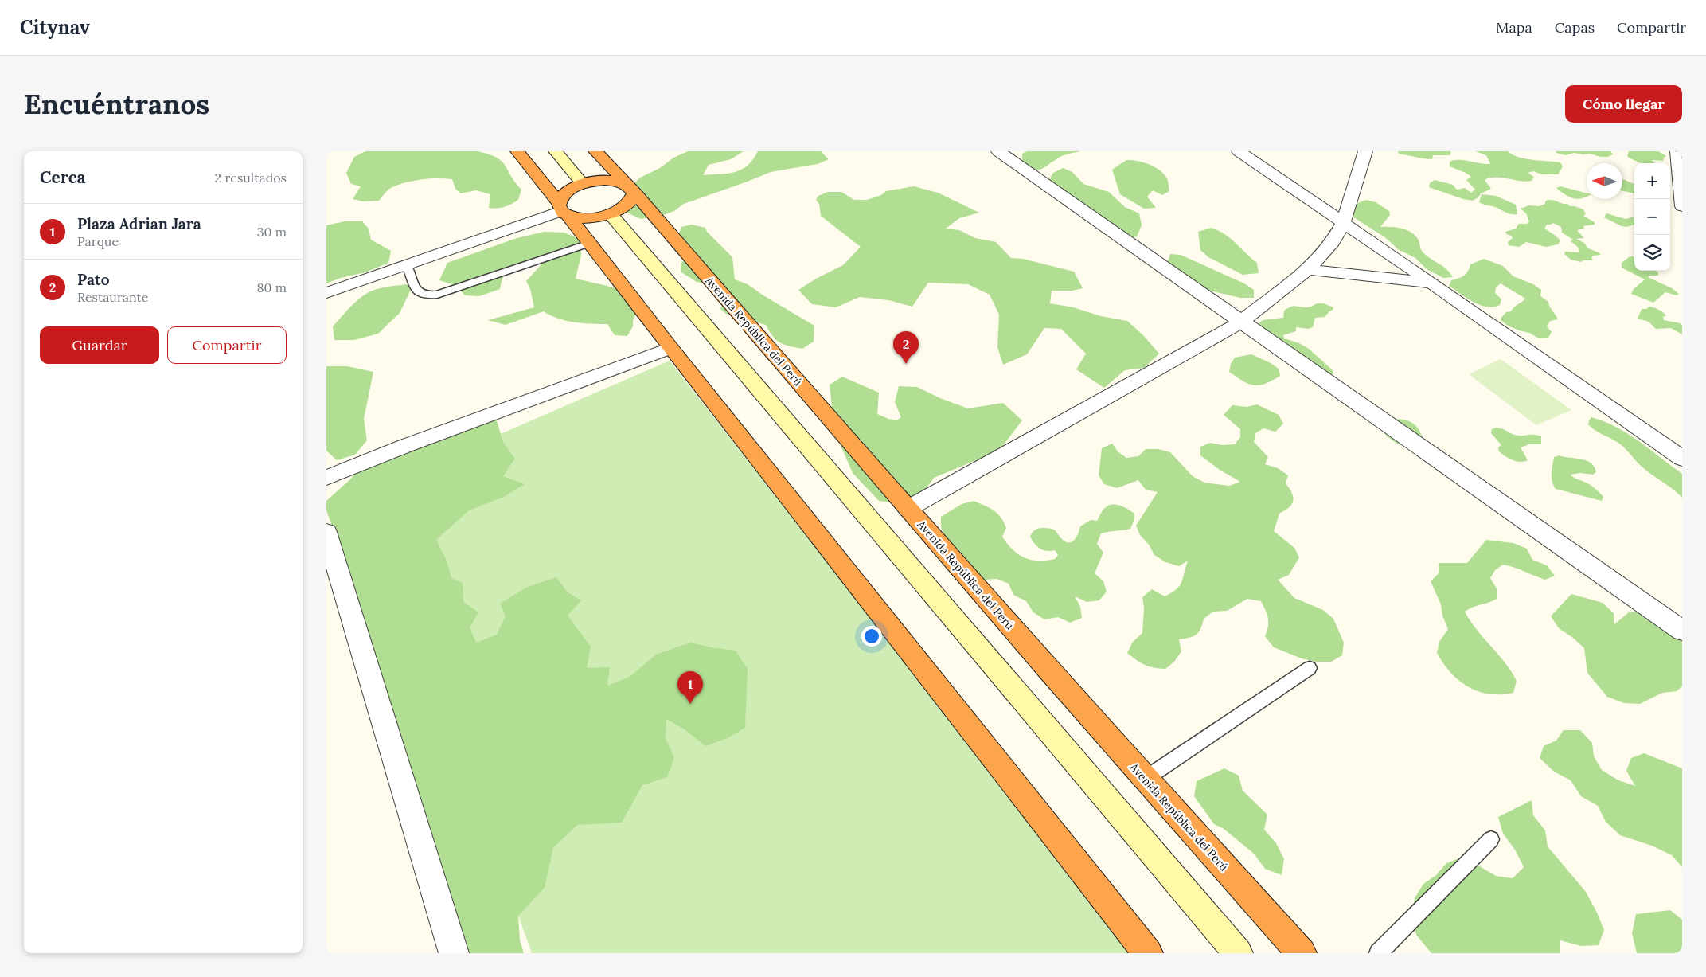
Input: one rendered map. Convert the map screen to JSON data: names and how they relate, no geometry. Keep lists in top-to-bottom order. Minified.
{"streets":{"highway":["Avenida República del Perú"]},"north":"left","page":{"header":"Citynav","nav":["Mapa","Capas","Compartir"],"buttons":["Cómo llegar",["Guardar","Compartir"]],"title":"Encuéntranos","heading":["Cerca","2 resultados"],"map_buttons":["+","−"],"list":[{"mark":"1","name":"Plaza Adrian Jara","note":"Parque","value":"30 m"},{"mark":"2","name":"Pato","note":"Restaurante","value":"80 m"}],"pins":["2","1"]}}
